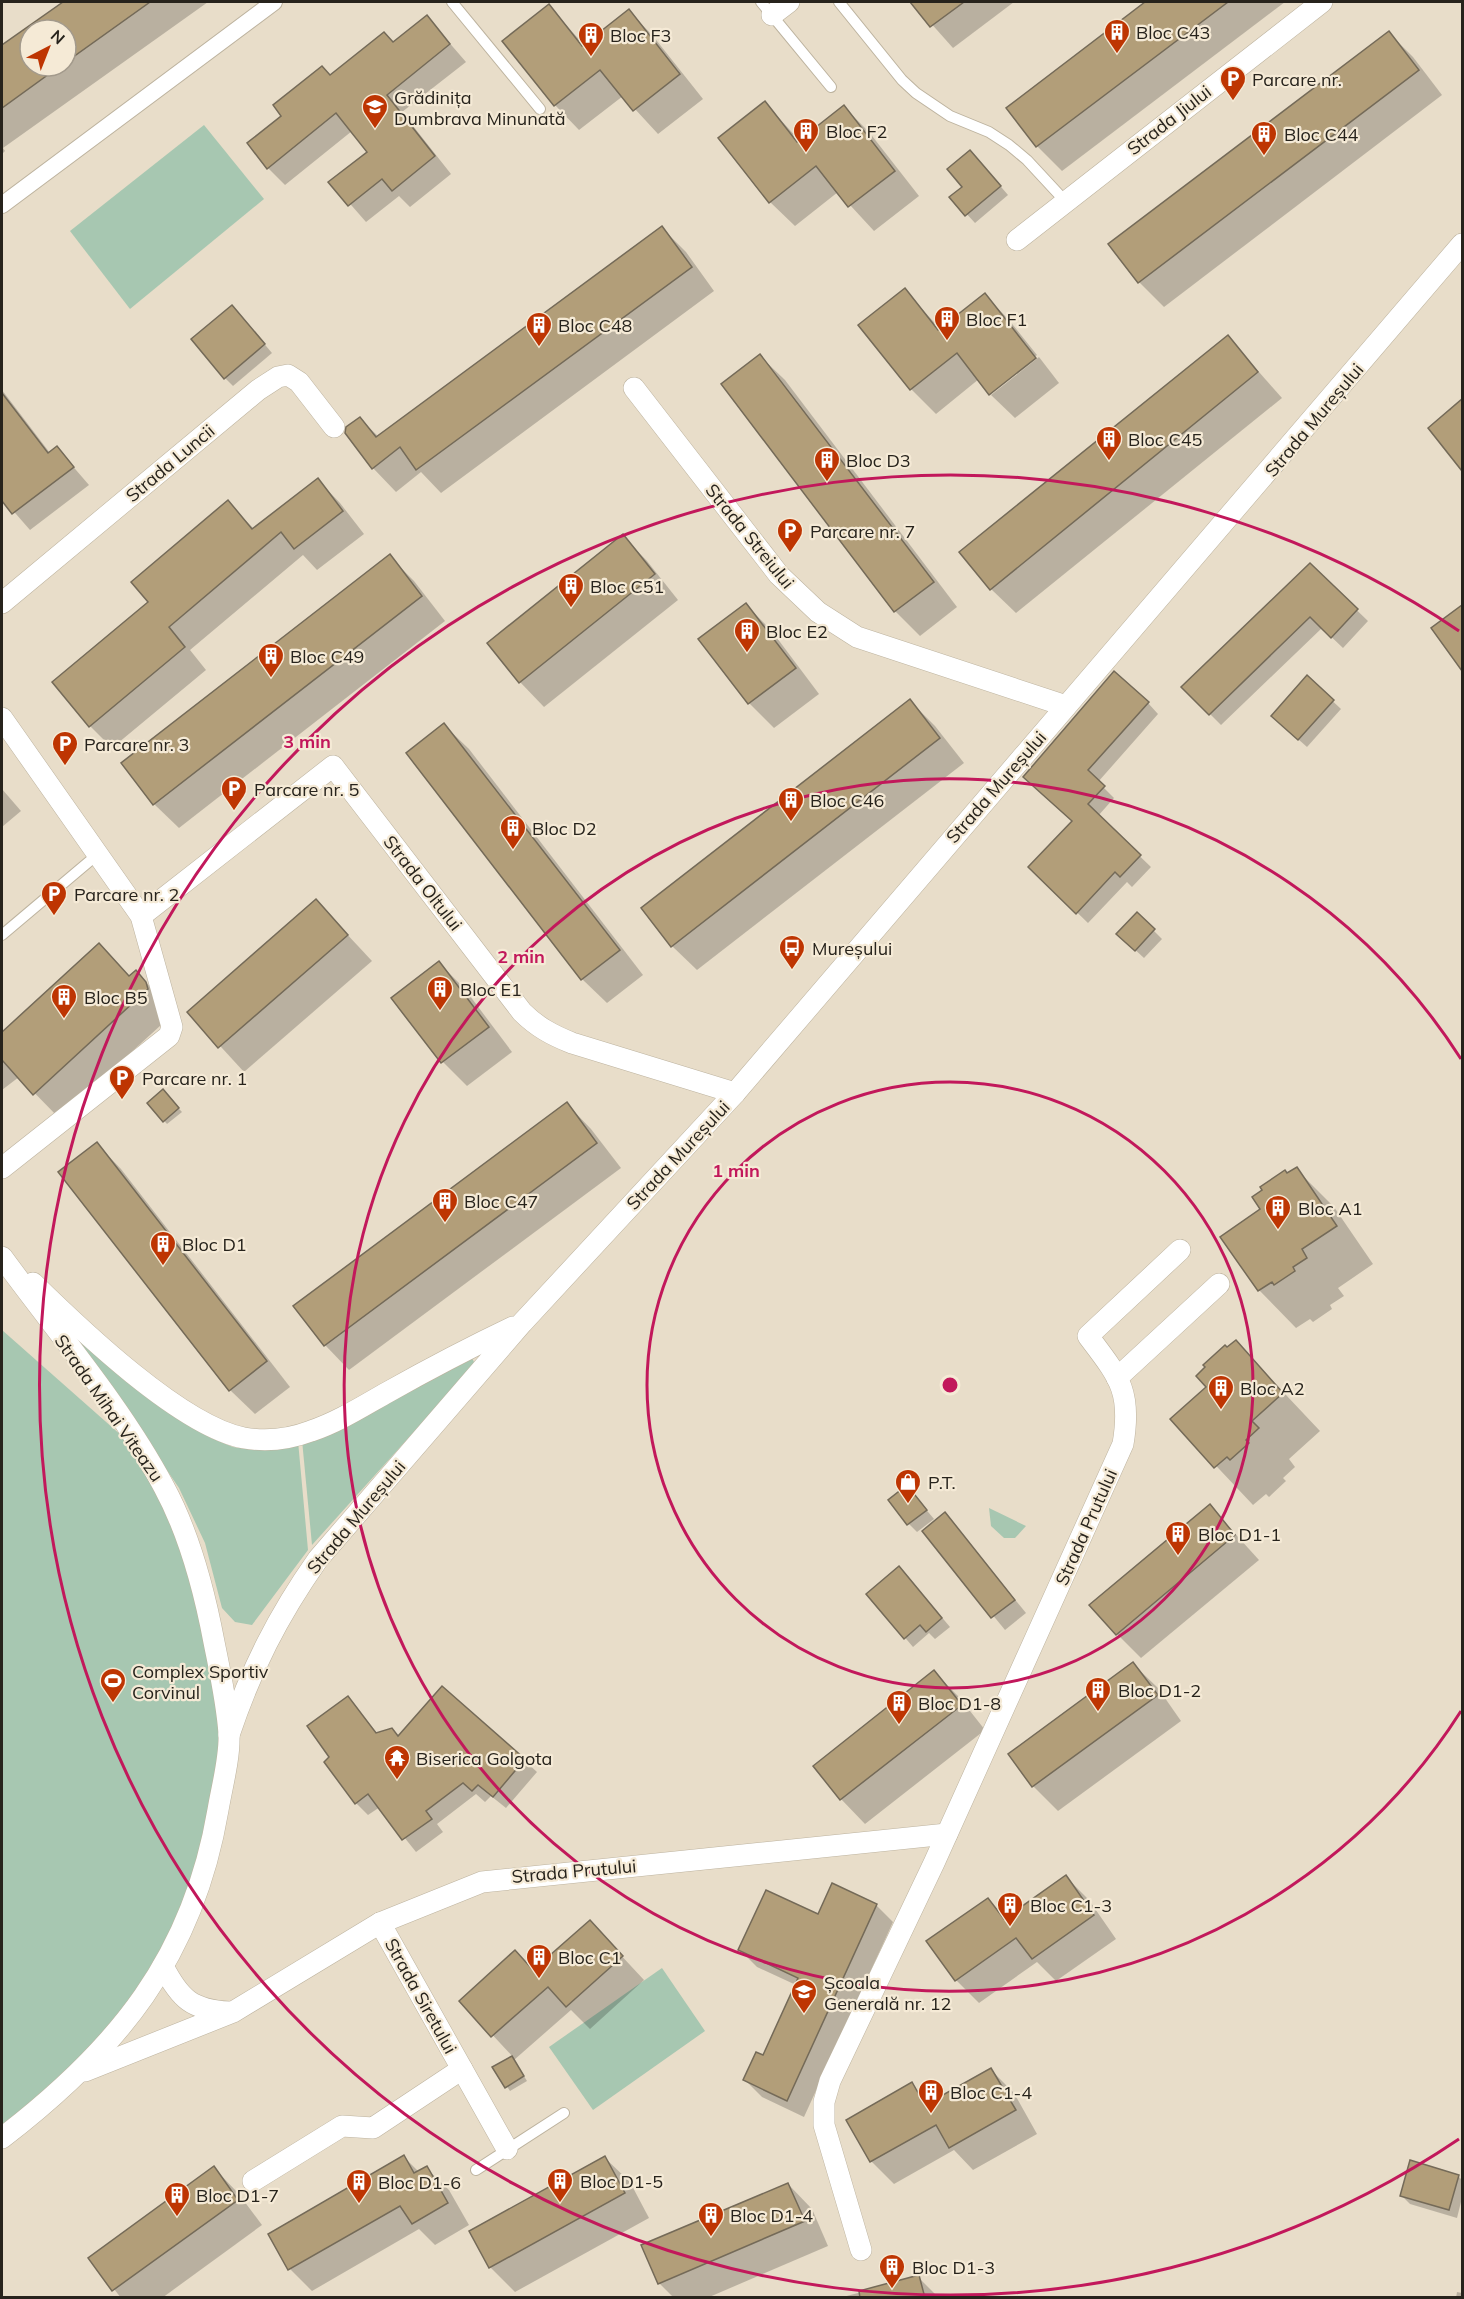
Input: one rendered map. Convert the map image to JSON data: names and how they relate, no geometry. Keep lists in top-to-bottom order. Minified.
{"streets":{"street":["Strada Jiului","Strada Mureșului","Strada Luncii","Strada Streiului","Strada Oltului","Strada Mihai Viteazu","Strada Prutului","Strada Siretului"]},"crossings":[["Strada Mureșului","Strada Streiului"],["Strada Mureșului","Strada Oltului"],["Strada Mureșului","Strada Mihai Viteazu"],["Strada Mihai Viteazu","Strada Prutului"],["Strada Prutului","Strada Siretului"]],"places":{"building":["Bloc C43","Bloc F3","Bloc F2","Bloc C44","Bloc F1","Bloc C48","Bloc C45","Bloc D3","Bloc C51","Bloc E2","Bloc C49","Bloc C46","Bloc D2","Bloc E1","Bloc B5","Bloc C47","Bloc A1","Bloc D1","Bloc A2","Bloc D1-1","Bloc D1-2","Bloc D1-8","Bloc C1-3","Bloc C1","Bloc C1-4","Bloc D1-5","Bloc D1-6","Bloc D1-7","Bloc D1-4","Bloc D1-3"],"parking":["Parcare nr.","Parcare nr. 7","Parcare nr. 3","Parcare nr. 5","Parcare nr. 2","Parcare nr. 1"],"school or university":["Grădinița Dumbrava Minunată","Școala Generală nr. 12"],"bus stop":["Mureșului"],"shop":["P.T."],"sports":["Complex Sportiv Corvinul"],"temple":["Biserica Golgota"]},"north":"top right","rings":["3 min","2 min","1 min"]}
